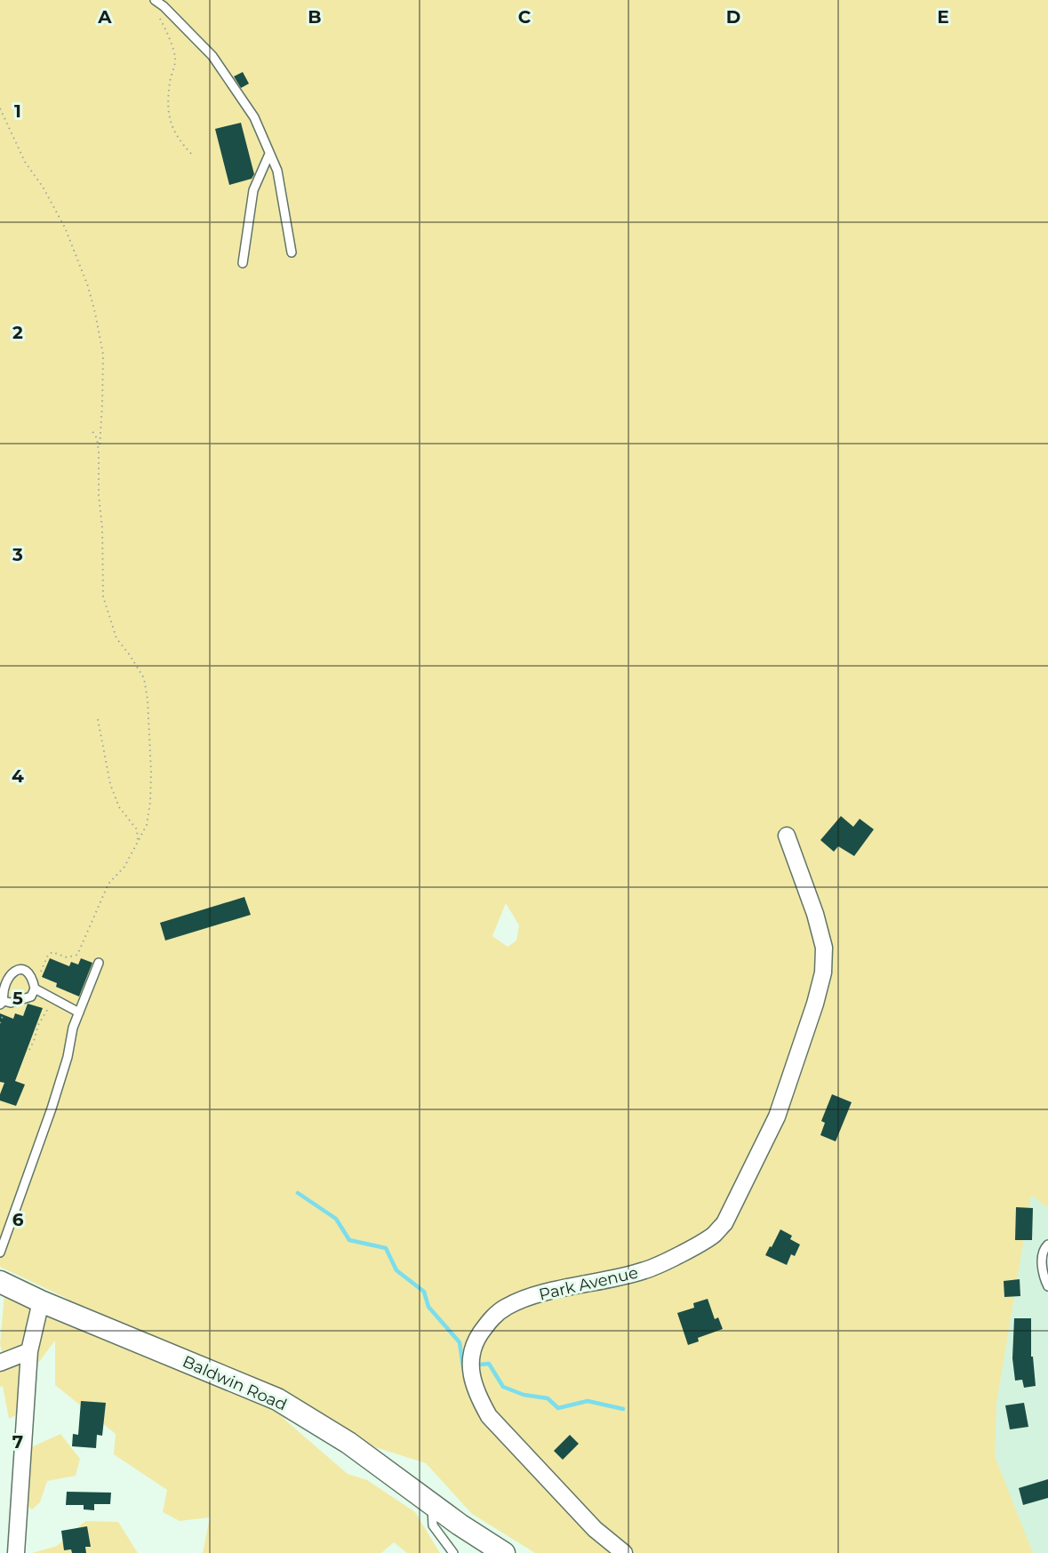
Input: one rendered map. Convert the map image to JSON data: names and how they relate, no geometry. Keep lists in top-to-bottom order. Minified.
{"streets":{"street":["Park Avenue","Baldwin Road"]},"grid":{"columns":["A","B","C","D","E"],"rows":["1","2","3","4","5","6","7"]}}
